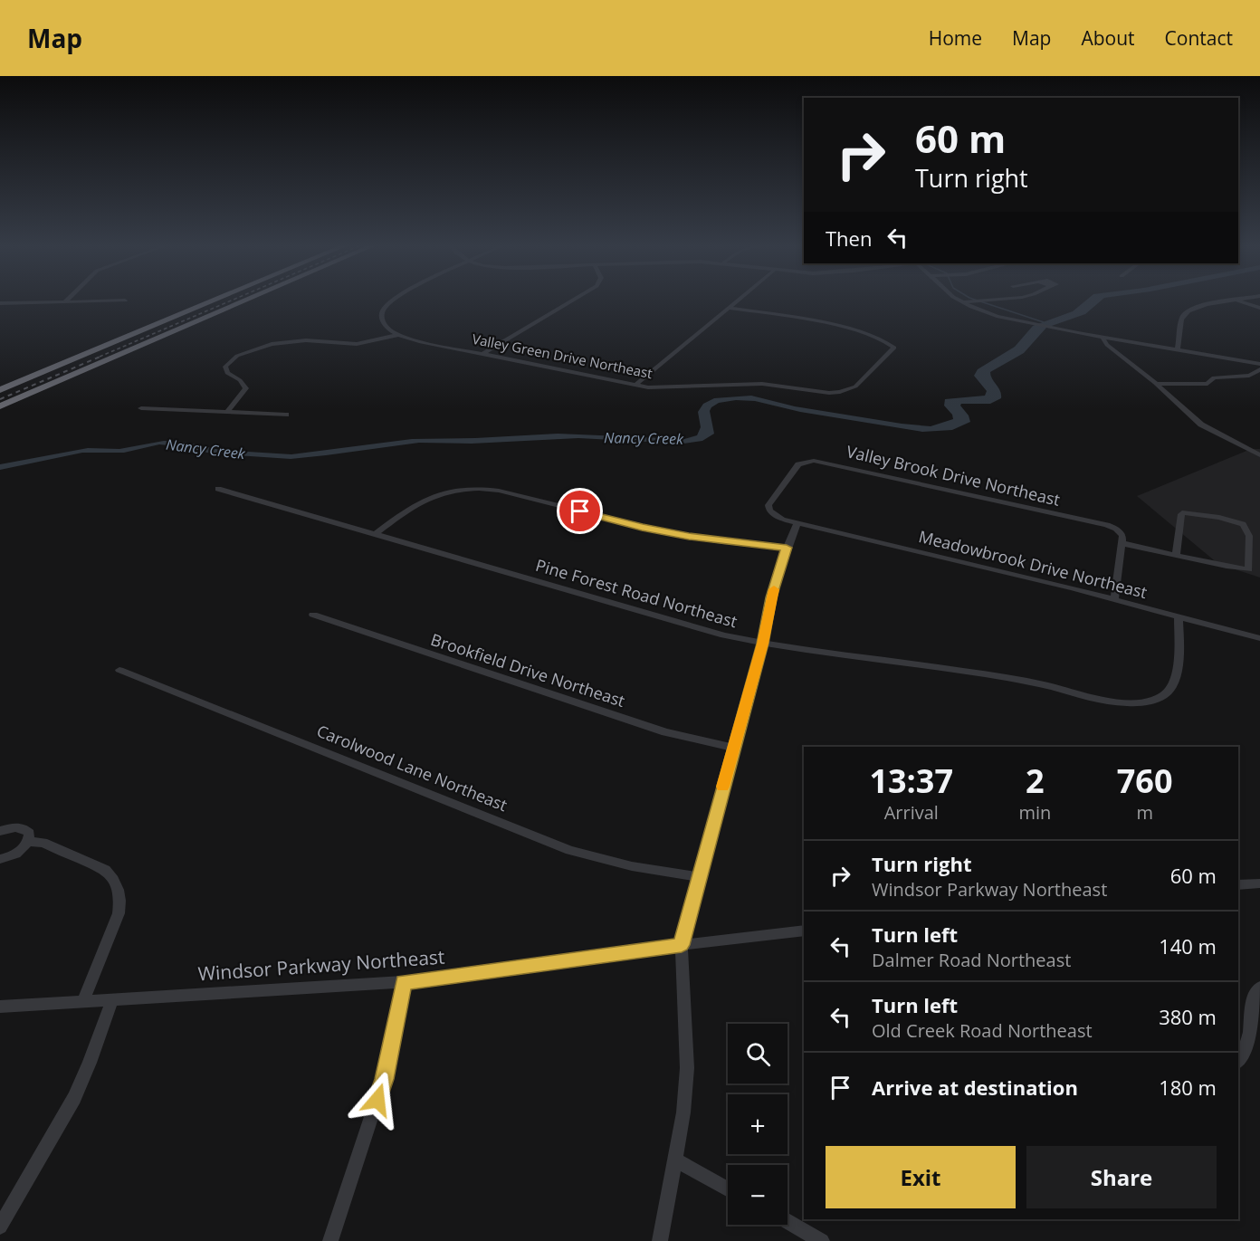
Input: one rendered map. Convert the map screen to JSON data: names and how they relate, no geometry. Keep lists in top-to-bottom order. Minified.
{"streets":{"street":["Valley Green Drive Northeast","Valley Brook Drive Northeast","Meadowbrook Drive Northeast","Pine Forest Road Northeast","Brookfield Drive Northeast","Carolwood Lane Northeast","Windsor Parkway Northeast"]},"crossings":[["Valley Brook Drive Northeast","Meadowbrook Drive Northeast"],["Meadowbrook Drive Northeast","Pine Forest Road Northeast"]],"water":["Nancy Creek"],"page":{"header":"Map","nav":["Home","Map","About","Contact"],"turn":["60 m","Turn right"],"then":"Then","eta":["13:37","Arrival","2","min","760","m"],"list":[{"name":"Turn right","note":"Windsor Parkway Northeast","value":"60 m"},{"name":"Turn left","note":"Dalmer Road Northeast","value":"140 m"},{"name":"Turn left","note":"Old Creek Road Northeast","value":"380 m"},{"name":"Arrive at destination","value":"180 m"}],"map_buttons":["+","−"],"buttons":["Exit","Share"]}}
